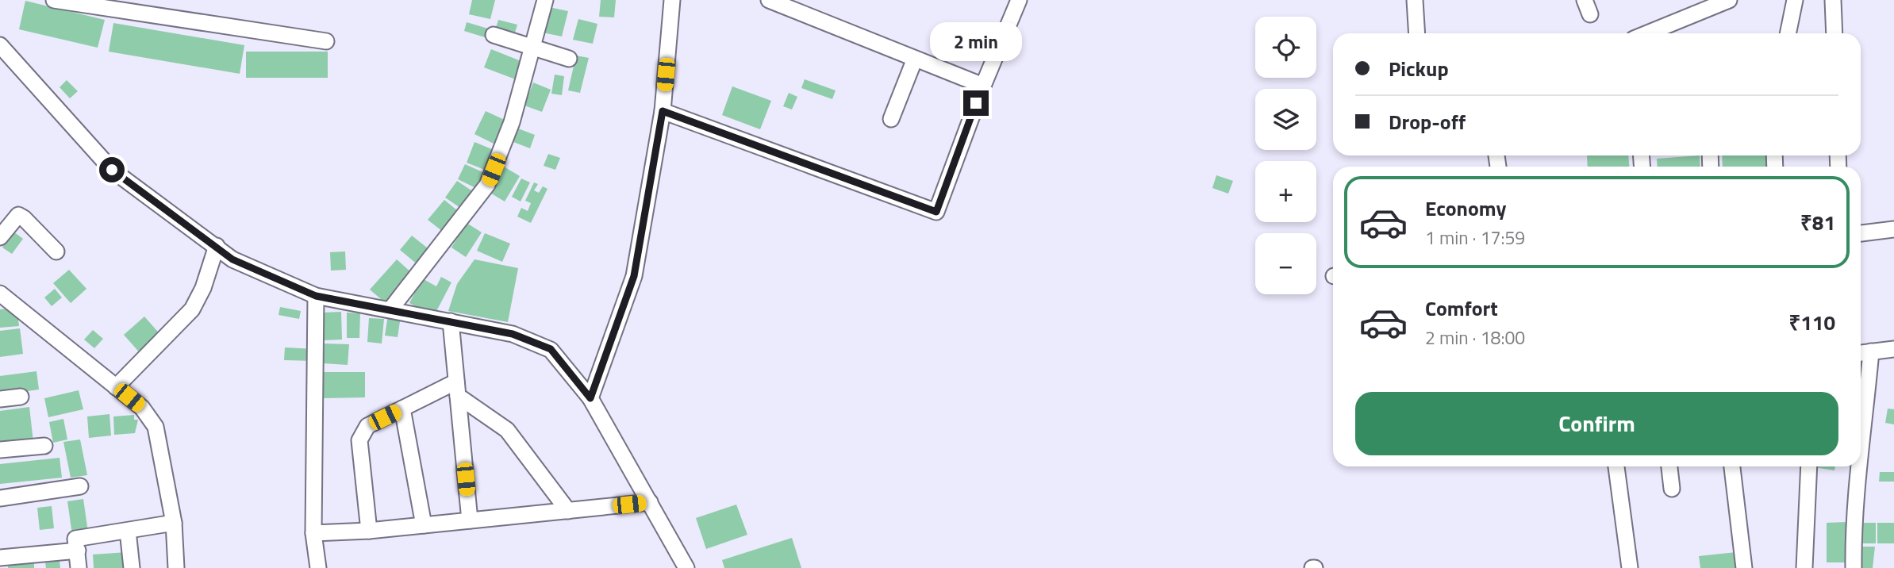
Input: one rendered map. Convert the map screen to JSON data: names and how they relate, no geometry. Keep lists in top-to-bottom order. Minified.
{"page":{"map_buttons":["+","−"],"bubble":"2 min","banner":["Pickup","Drop-off"],"list":[{"name":"Economy","note":"1 min · 17:59","value":"₹81"},{"name":"Comfort","note":"2 min · 18:00","value":"₹110"}],"buttons":"Confirm"}}
